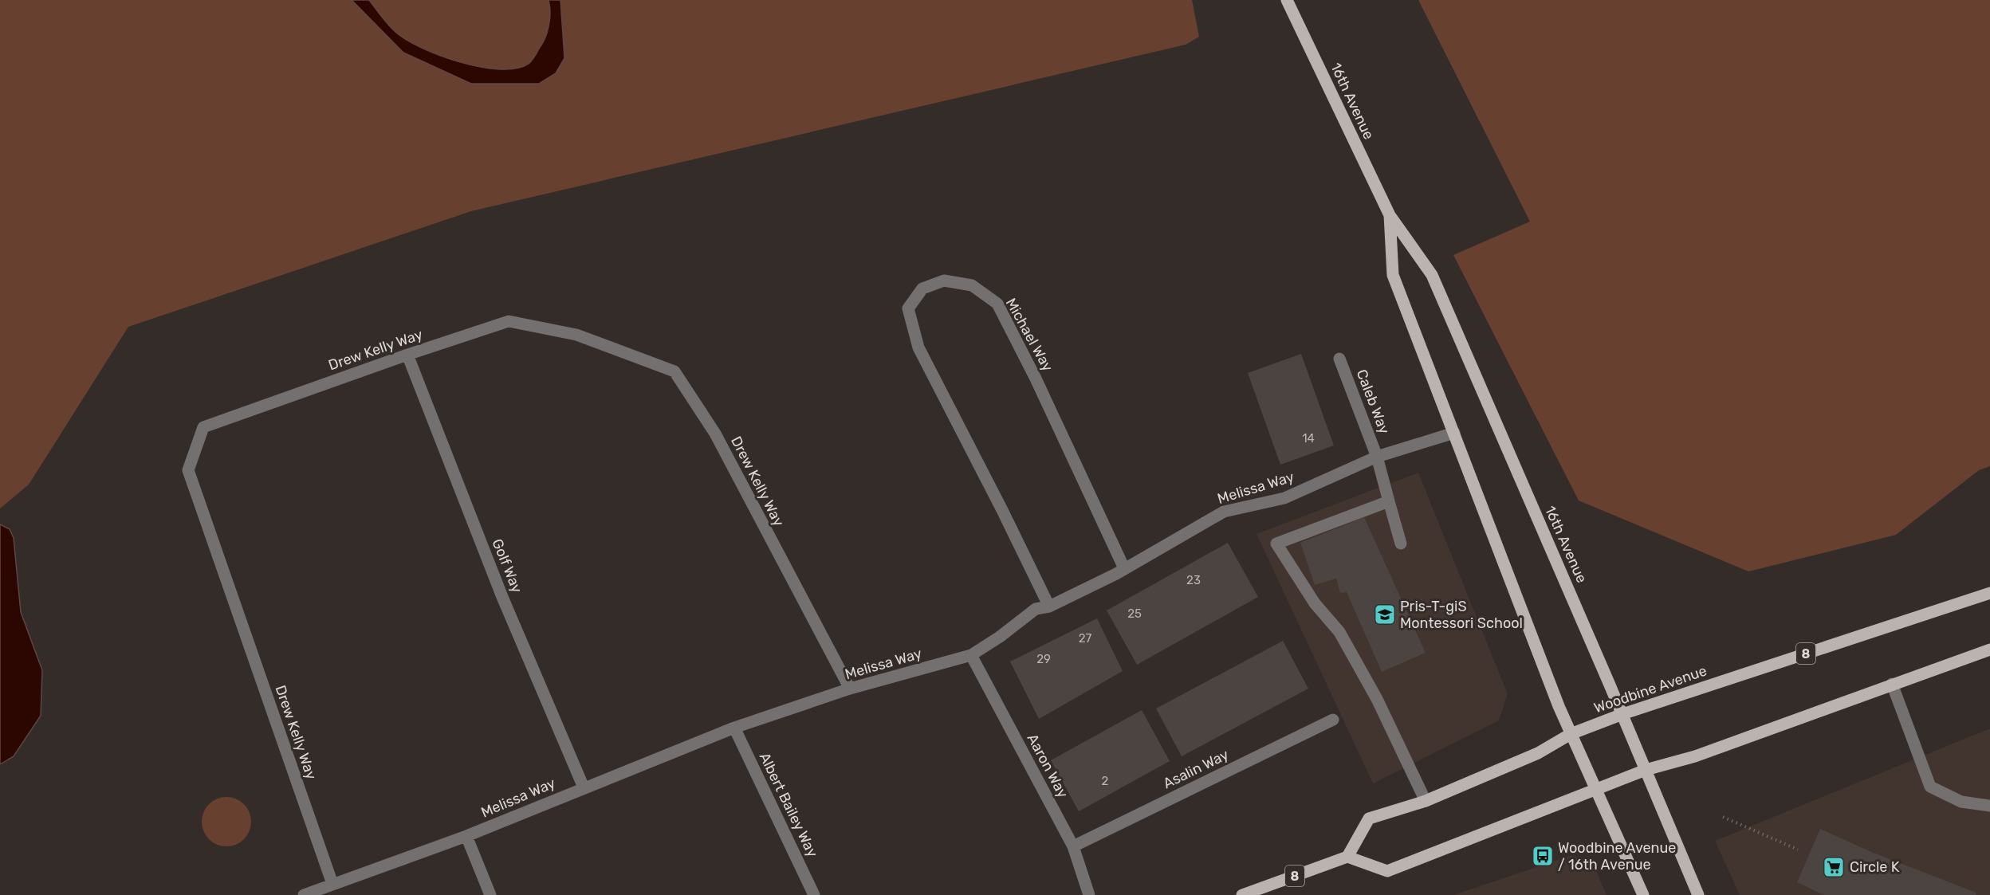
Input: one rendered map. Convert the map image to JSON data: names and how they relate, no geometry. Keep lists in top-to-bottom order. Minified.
{"streets":{"main road":["16th Avenue","8","Woodbine Avenue"],"street":["Michael Way","Drew Kelly Way","Caleb Way","Melissa Way","Golf Way","Aaron Way","Asalin Way","Albert Bailey Way"]},"crossings":[["16th Avenue","Melissa Way"],["16th Avenue","Woodbine Avenue"],["Michael Way","Melissa Way"],["Drew Kelly Way","Melissa Way"],["Drew Kelly Way","Golf Way"],["Caleb Way","Melissa Way"],["Melissa Way","Golf Way"],["Melissa Way","Aaron Way"],["Melissa Way","Albert Bailey Way"],["8","Woodbine Avenue"],["Aaron Way","Asalin Way"]],"places":{"school or university":["Pris-T-giS Montessori School"],"bus stop":["Woodbine Avenue / 16th Avenue"],"supermarket":["Circle K"]},"house_numbers":["14","23","25","27","29","2"]}
